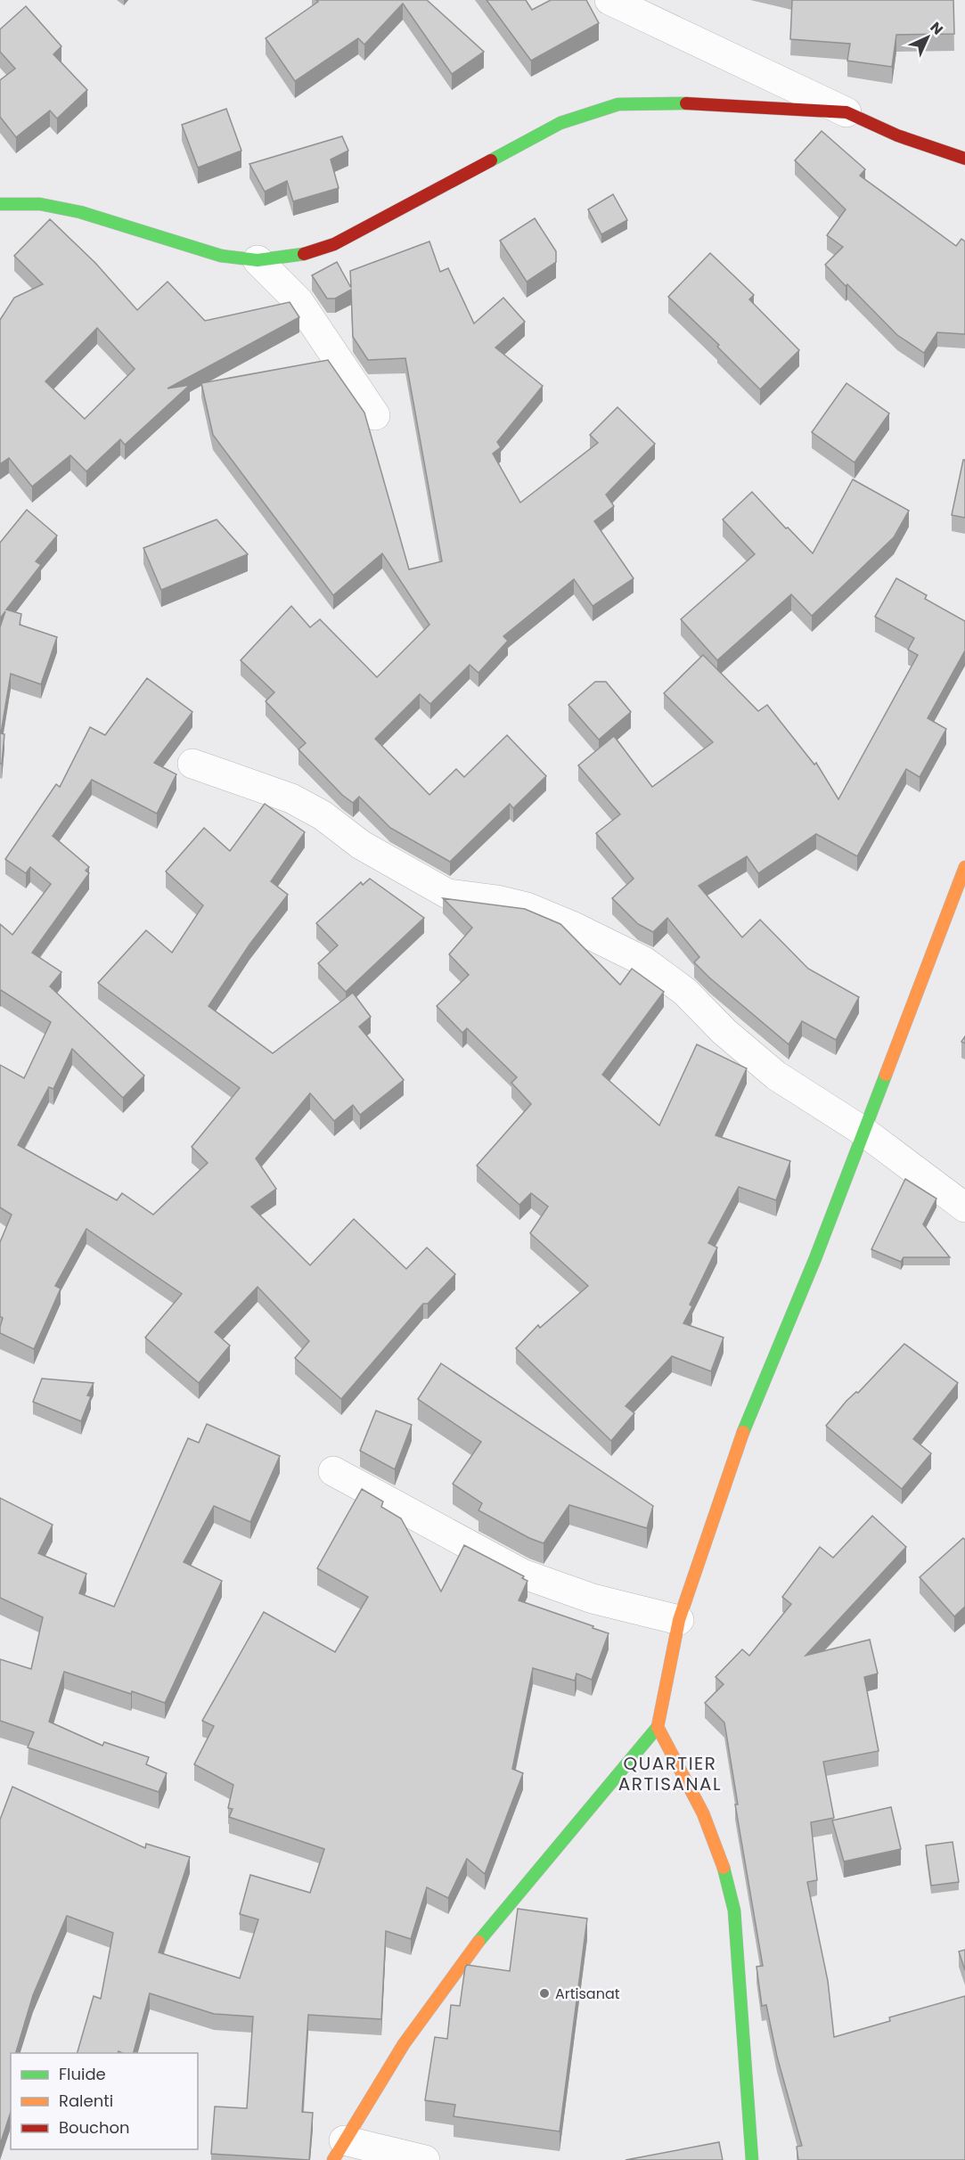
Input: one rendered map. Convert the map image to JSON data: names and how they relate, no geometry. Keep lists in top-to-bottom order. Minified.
{"districts":["QUARTIER ARTISANAL"],"places":["Artisanat"],"legend":["Fluide","Ralenti","Bouchon"],"north":"top right"}
